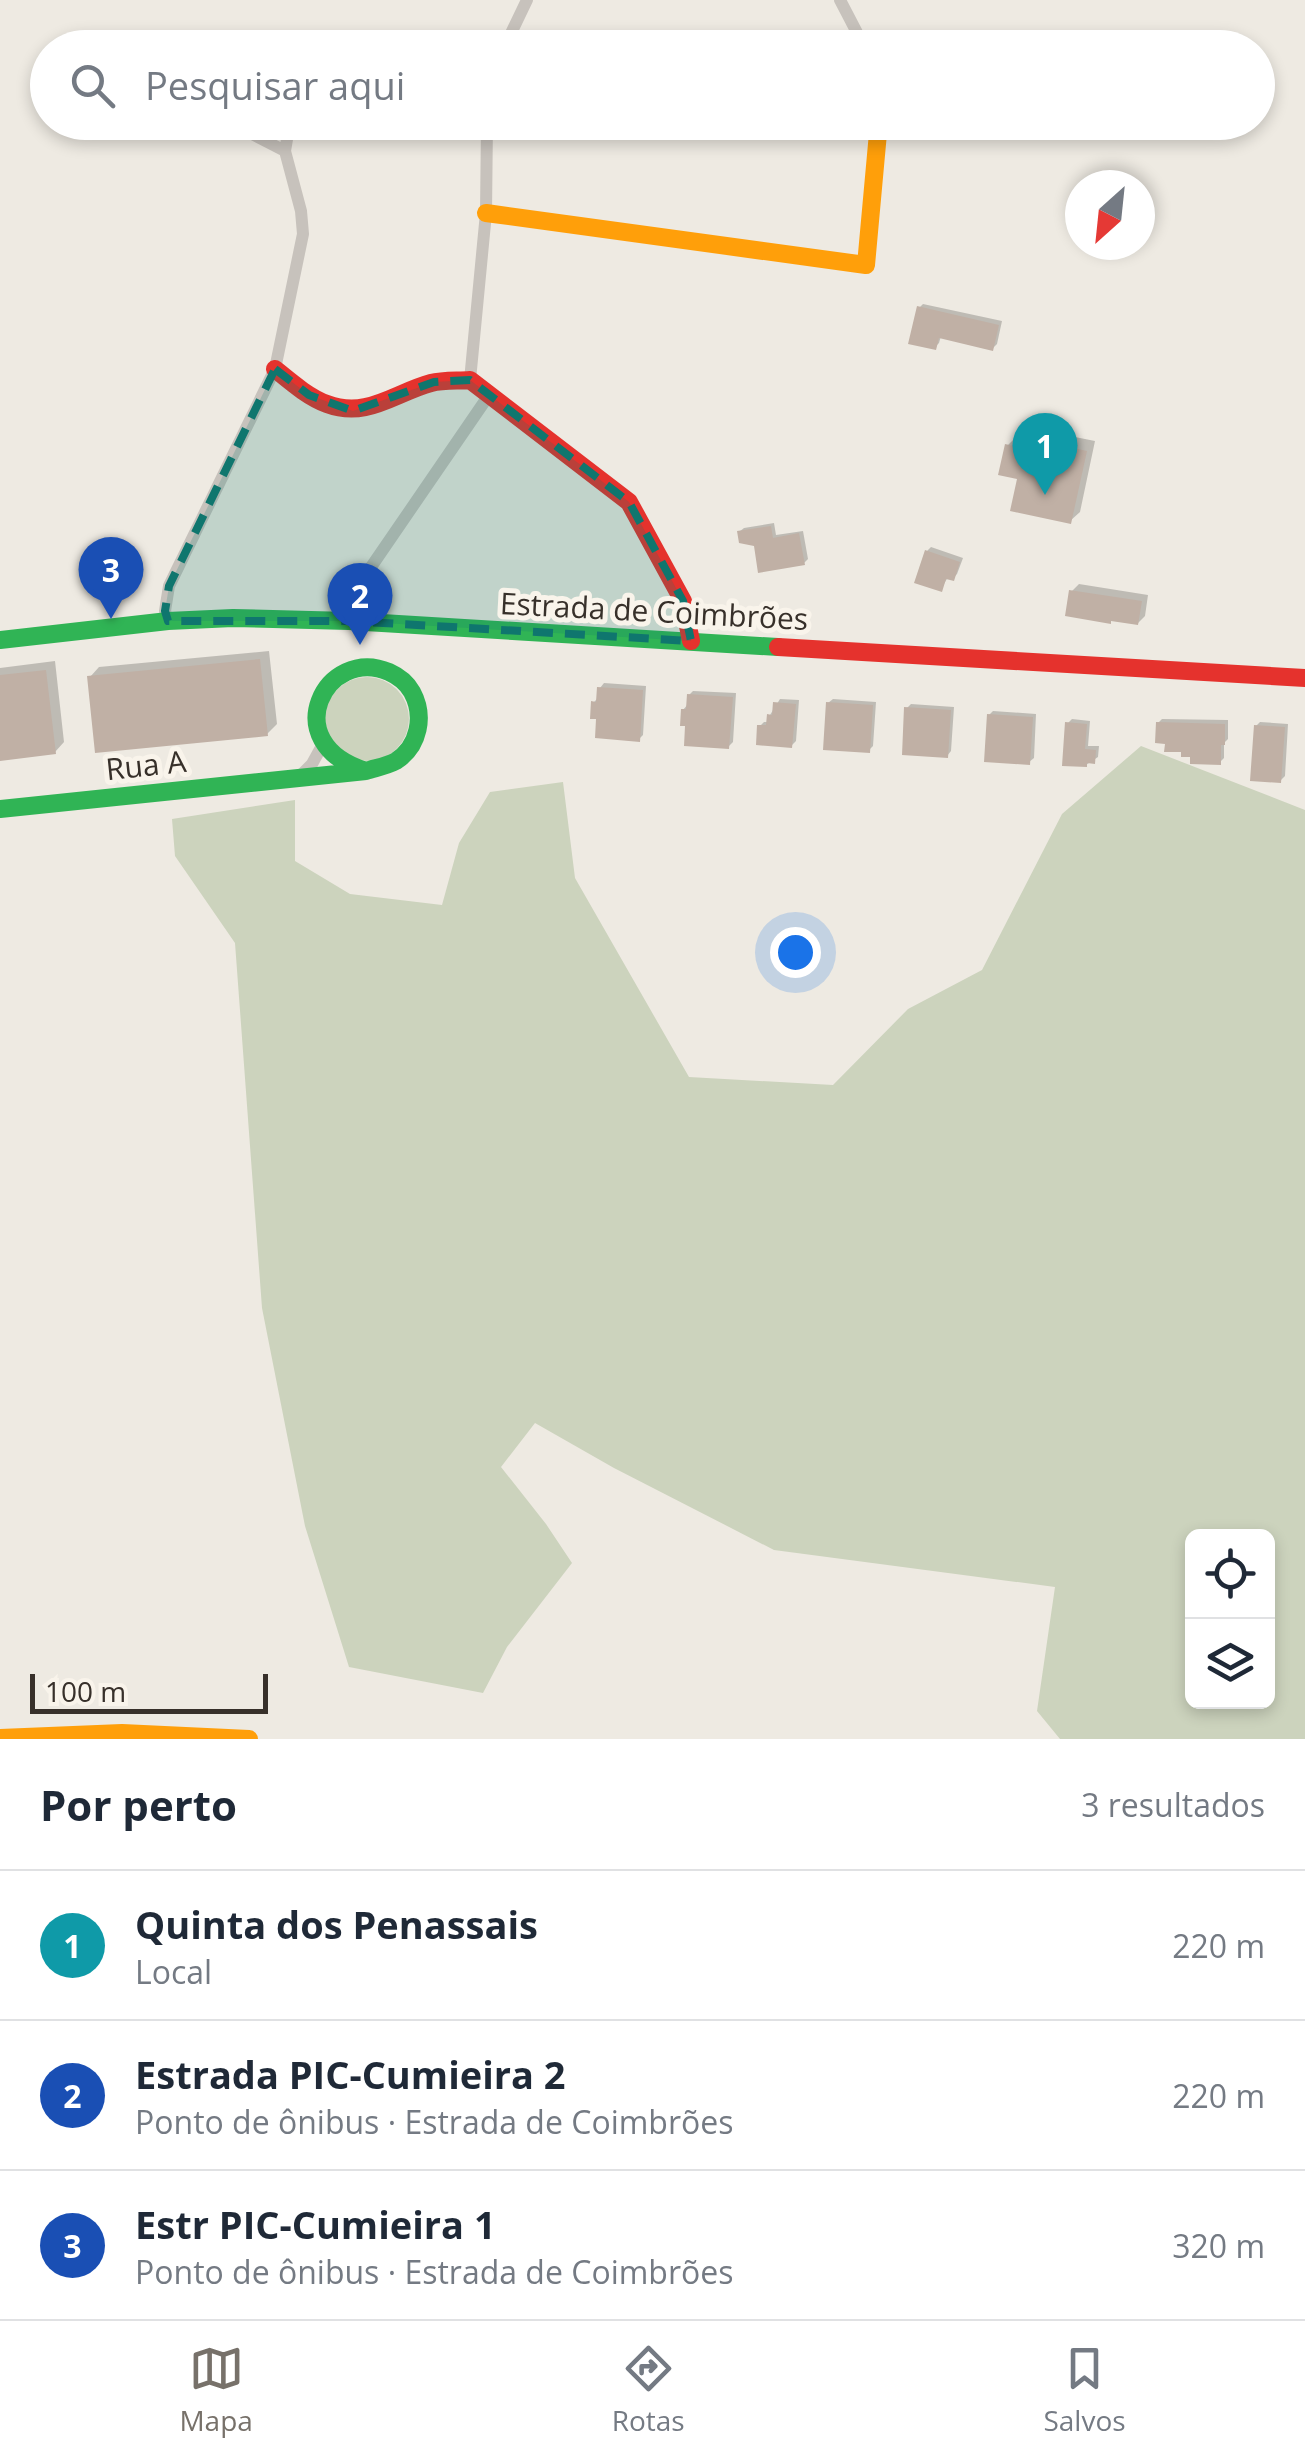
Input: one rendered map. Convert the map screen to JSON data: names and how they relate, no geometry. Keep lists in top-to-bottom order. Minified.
{"streets":{"main road":["Estrada de Coimbrões","Rua A"]},"scale_bar":"100 m","north":"bottom left","page":{"search":"Pesquisar aqui","pins":["1","3","2"],"scale":"100 m","heading":["Por perto","3 resultados"],"list":[{"mark":"1","name":"Quinta dos Penassais","note":"Local","value":"220 m"},{"mark":"2","name":"Estrada PIC-Cumieira 2","note":"Ponto de ônibus · Estrada de Coimbrões","value":"220 m"},{"mark":"3","name":"Estr PIC-Cumieira 1","note":"Ponto de ônibus · Estrada de Coimbrões","value":"320 m"}],"nav":["Mapa","Rotas","Salvos"]}}
